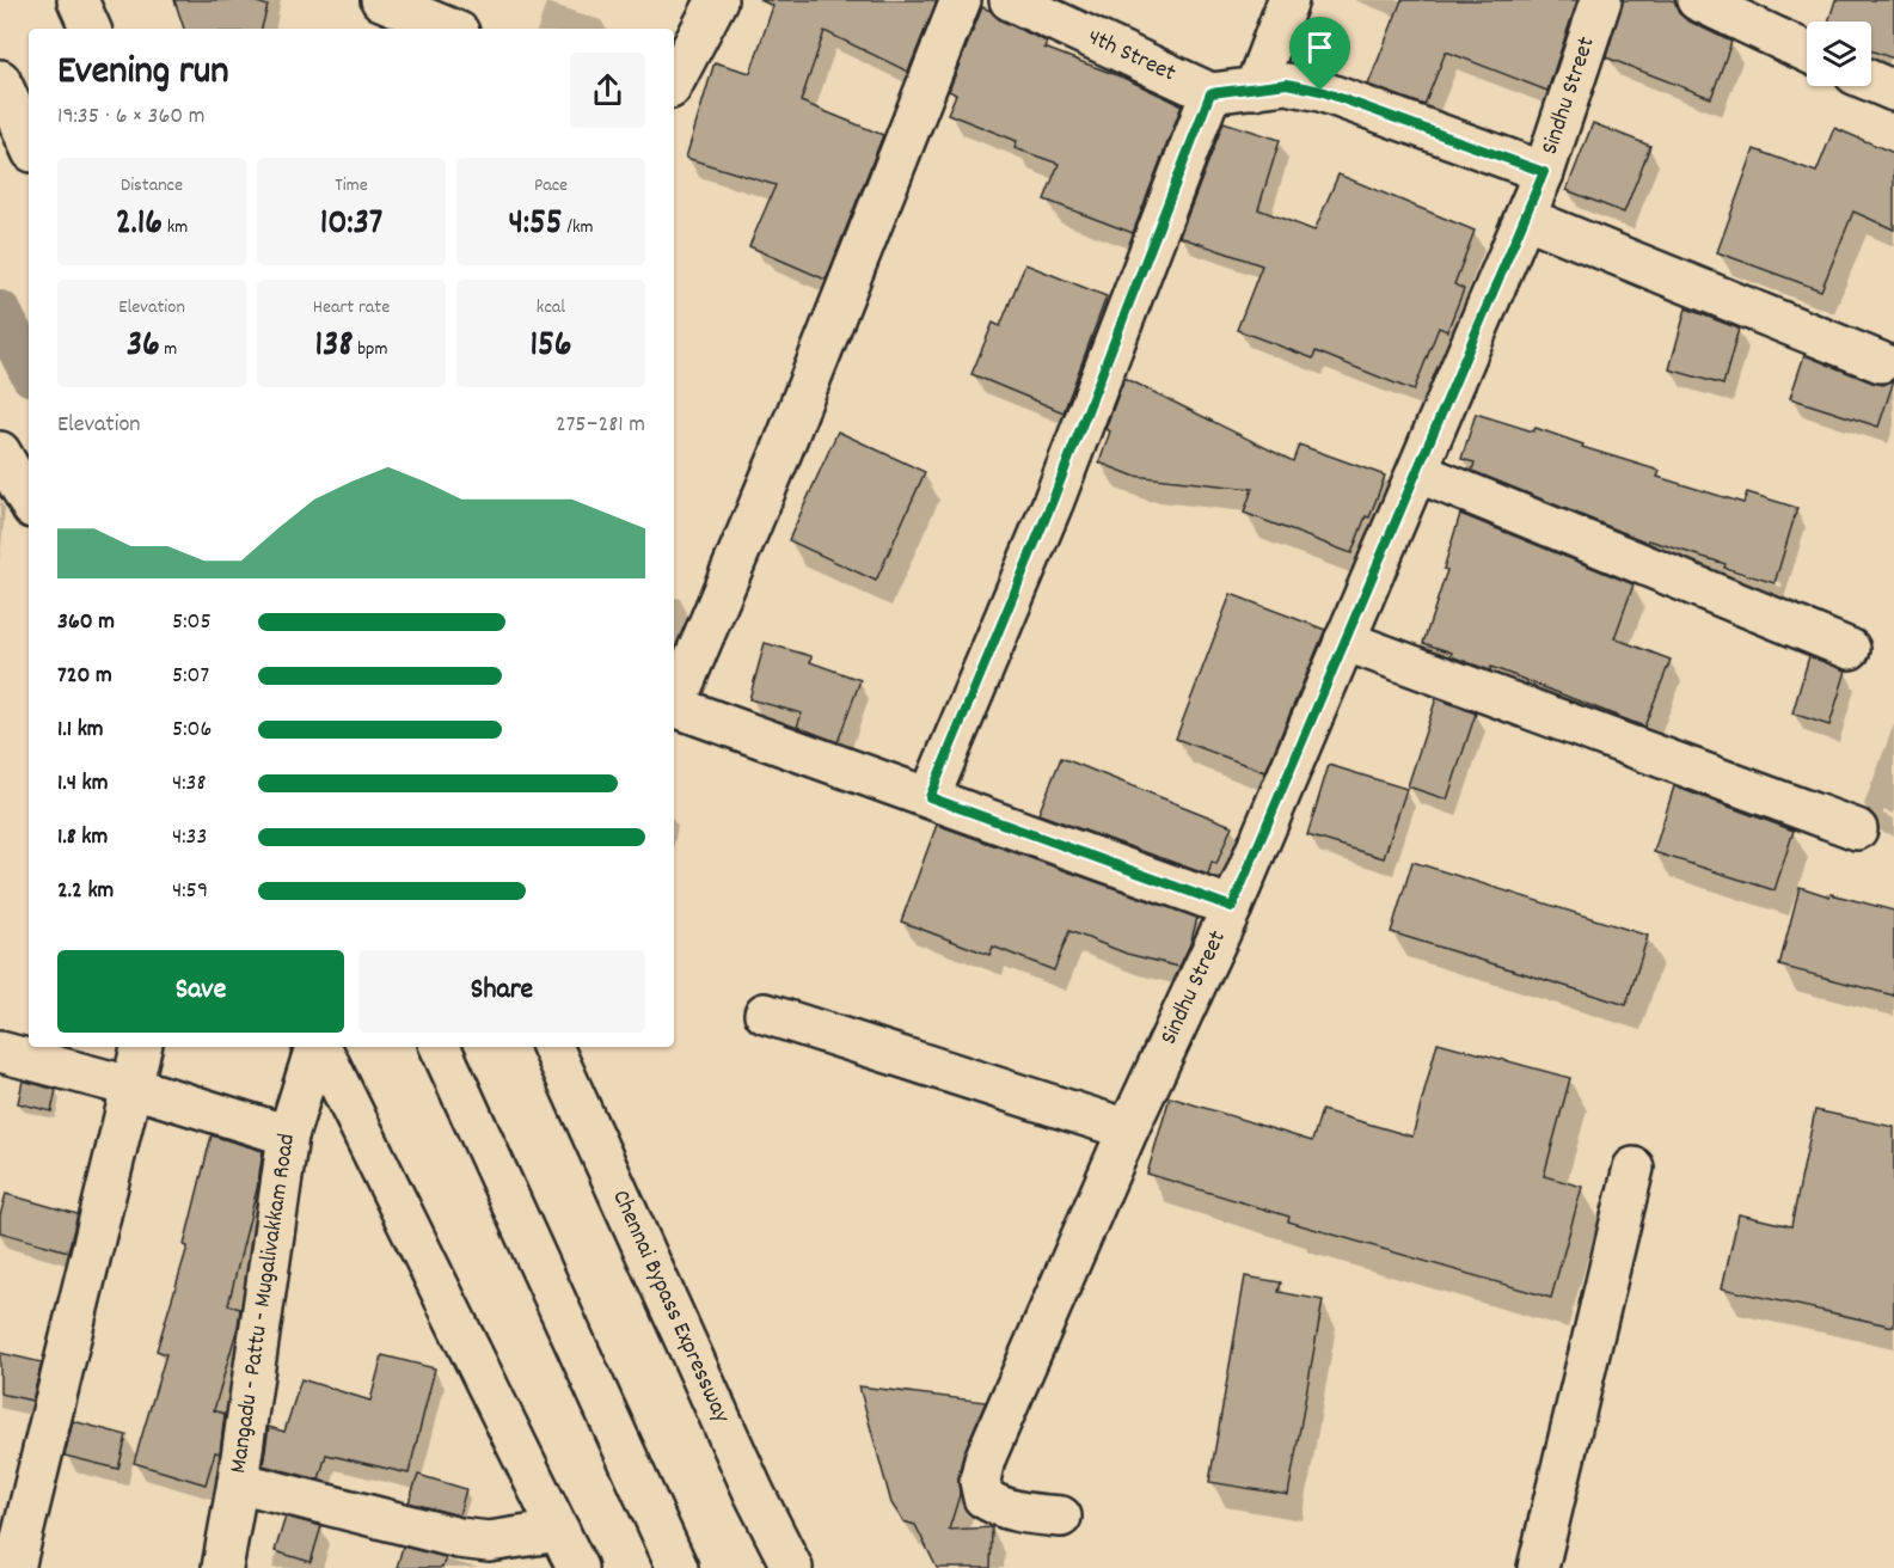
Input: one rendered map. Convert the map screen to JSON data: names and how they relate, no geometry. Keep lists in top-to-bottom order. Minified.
{"streets":{"main road":["4th Street","Sindhu Street","Mangadu - Pattu - Mugalivakkam Road","Chennai Bypass Expressway"]},"page":{"heading":["Evening run","19:35 · 6 × 360 m"],"stats":[["Distance","2.16 km"],["Time","10:37"],["Pace","4:55 /km"],["Elevation","36 m"],["Heart rate","138 bpm"],["kcal","156"]],"chart":["Elevation","275–281 m"],"list":[{"name":"360 m","note":"5:05"},{"name":"720 m","note":"5:07"},{"name":"1.1 km","note":"5:06"},{"name":"1.4 km","note":"4:38"},{"name":"1.8 km","note":"4:33"},{"name":"2.2 km","note":"4:59"}],"buttons":["Save","Share"]}}
